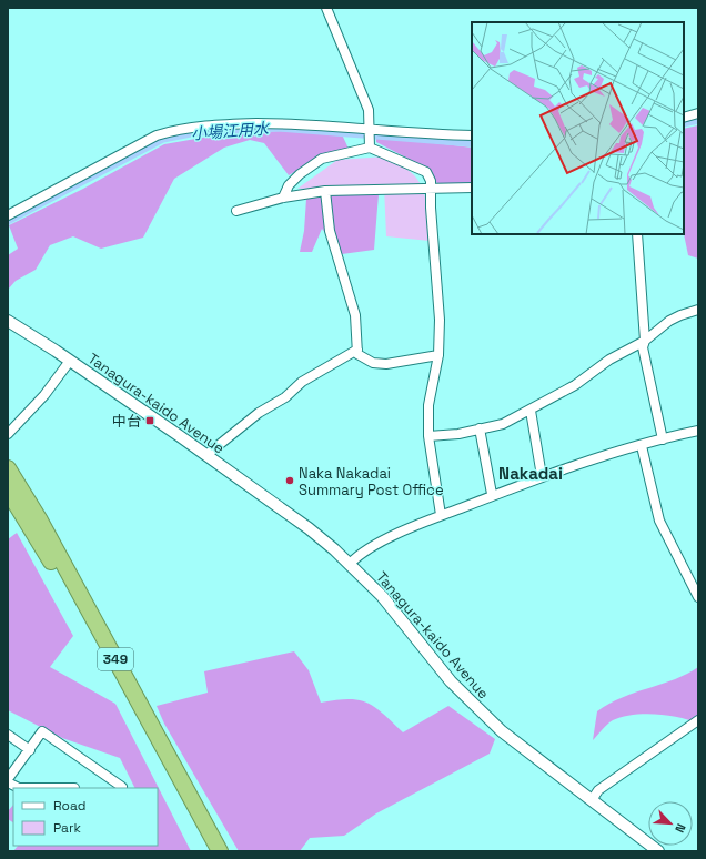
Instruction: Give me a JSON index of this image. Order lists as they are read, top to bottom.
{
  "streets": {
    "highway": ["349"],
    "street": ["Tanagura-kaido Avenue"]
  },
  "districts": ["Nakadai"],
  "water": ["小場江用水"],
  "places": {
    "transit": ["中台"],
    "other": ["Naka Nakadai Summary Post Office"]
  },
  "legend": ["Road", "Park"],
  "north": "bottom right"
}
